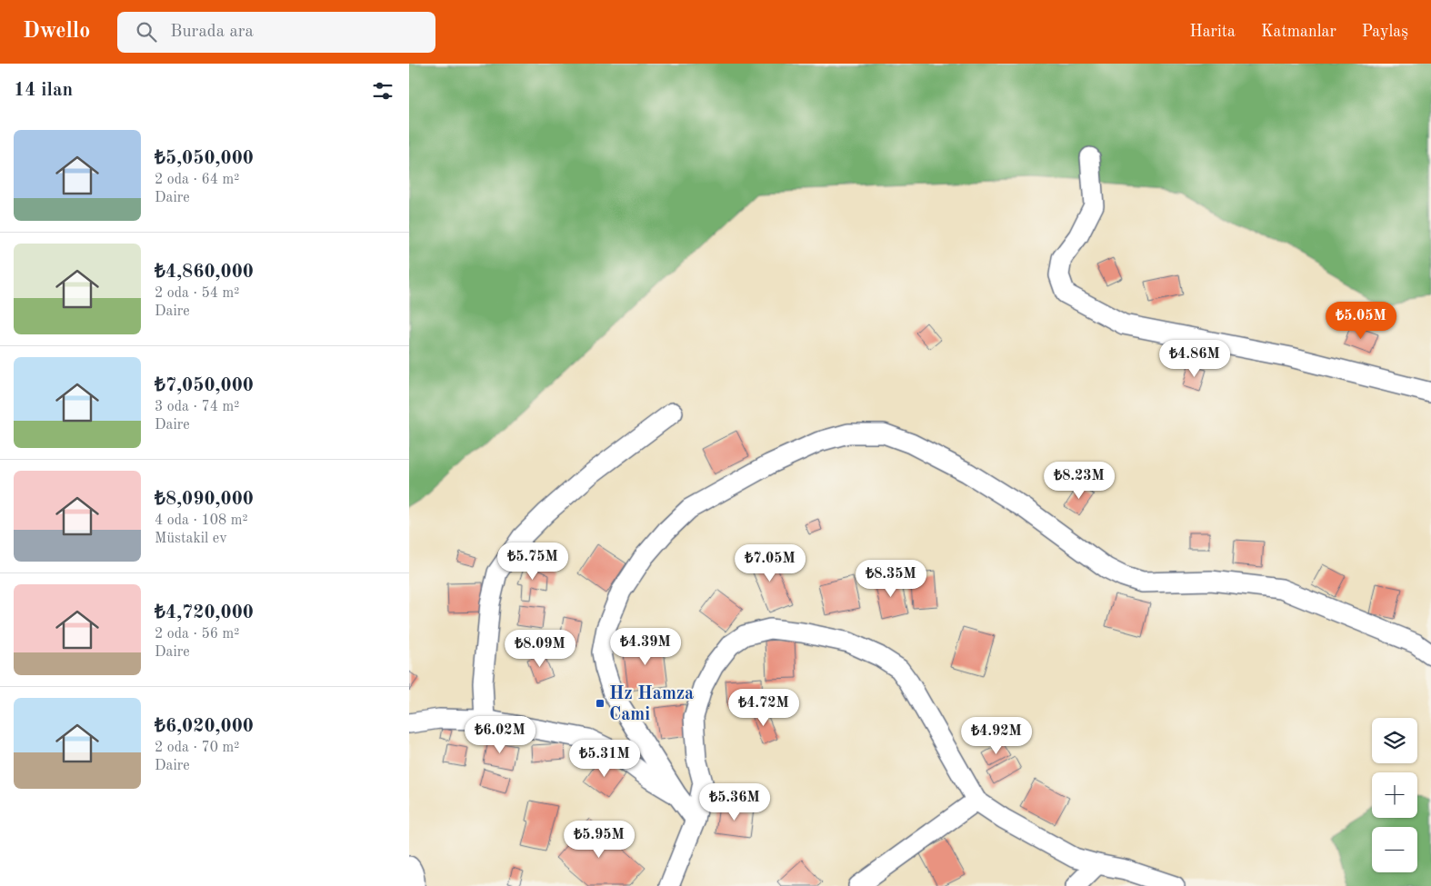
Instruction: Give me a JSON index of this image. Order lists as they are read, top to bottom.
{
  "places": {
    "transit": ["Hz Hamza Cami"]
  },
  "page": {
    "header": "Dwello",
    "search": "Burada ara",
    "nav": ["Harita", "Katmanlar", "Paylaş"],
    "heading": "14 ilan",
    "list": [
      {
        "name": "₺5,050,000",
        "note": "2 oda · 64 m² · Daire"
      },
      {
        "name": "₺4,860,000",
        "note": "2 oda · 54 m² · Daire"
      },
      {
        "name": "₺7,050,000",
        "note": "3 oda · 74 m² · Daire"
      },
      {
        "name": "₺8,090,000",
        "note": "4 oda · 108 m² · Müstakil ev"
      },
      {
        "name": "₺4,720,000",
        "note": "2 oda · 56 m² · Daire"
      },
      {
        "name": "₺6,020,000",
        "note": "2 oda · 70 m² · Daire"
      }
    ],
    "price": [
      "₺5.05M",
      "₺4.86M",
      "₺8.23M",
      "₺5.75M",
      "₺7.05M",
      "₺8.35M",
      "₺4.39M",
      "₺8.09M",
      "₺4.72M",
      "₺6.02M",
      "₺4.92M",
      "₺5.31M",
      "₺5.36M",
      "₺5.95M"
    ],
    "map_buttons": ["+", "−"]
  }
}
